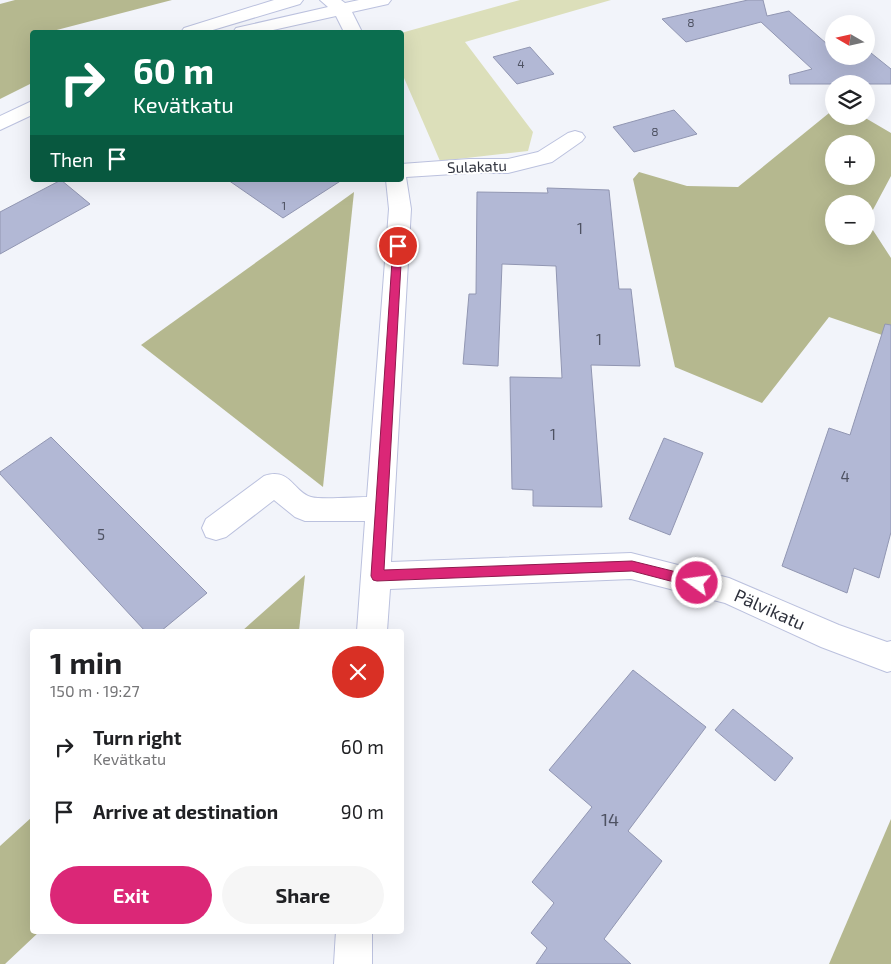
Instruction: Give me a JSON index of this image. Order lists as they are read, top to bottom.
{
  "streets": {
    "street": ["Sulakatu", "Pälvikatu"]
  },
  "house_numbers": [
    "8",
    "4",
    "8",
    "1",
    "1",
    "1",
    "1",
    "4",
    "5",
    "14"
  ],
  "north": "left",
  "page": {
    "map_buttons": ["+", "−"],
    "turn": ["60 m", "Kevätkatu"],
    "then": "Then",
    "heading": ["1 min", "150 m · 19:27"],
    "list": [
      {
        "name": "Turn right",
        "note": "Kevätkatu",
        "value": "60 m"
      },
      {
        "name": "Arrive at destination",
        "value": "90 m"
      }
    ],
    "buttons": ["Exit", "Share"]
  }
}
